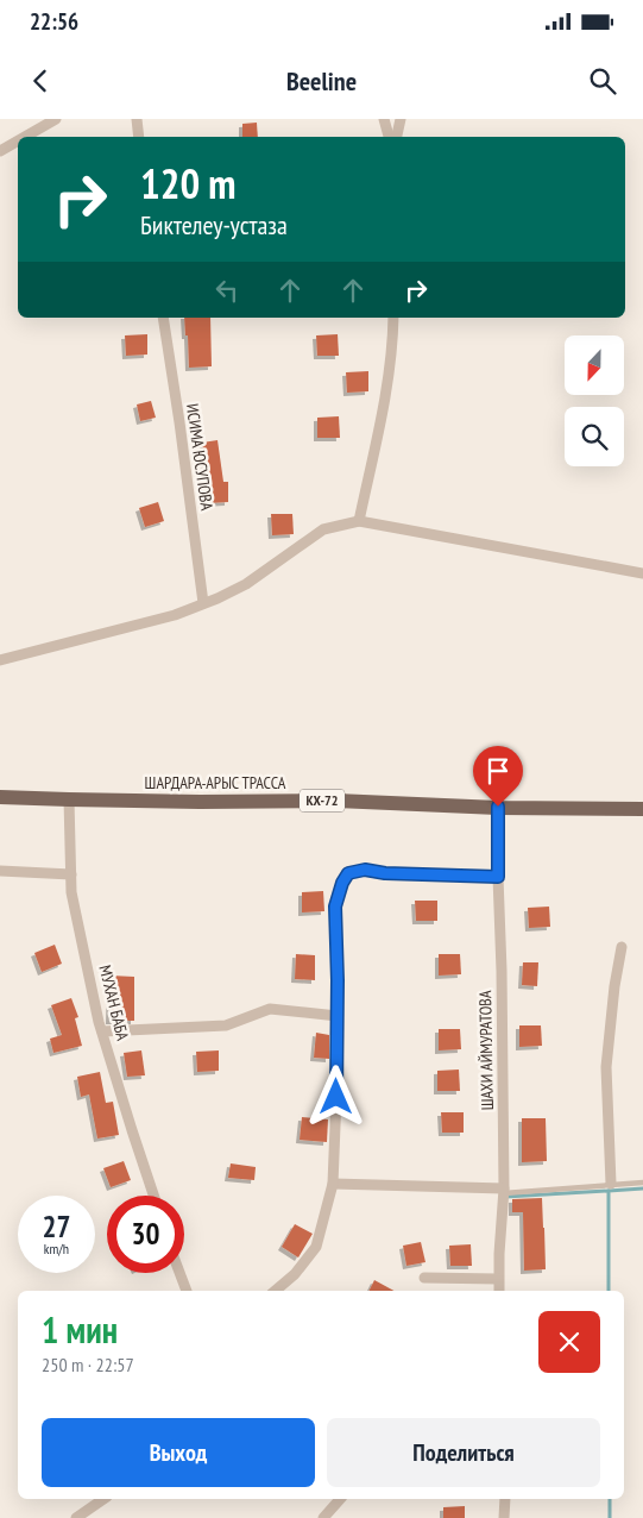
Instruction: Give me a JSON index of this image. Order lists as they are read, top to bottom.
{
  "streets": {
    "main road": ["ШАРДАРА-АРЫС ТРАССА", "КХ-72"],
    "street": ["ИСИМА ЮСУПОВА", "МУХАН БАБА", "ШАХИ АЙМУРАТОВА"]
  },
  "crossings": [
    ["ШАРДАРА-АРЫС ТРАССА", "МУХАН БАБА"],
    ["ШАРДАРА-АРЫС ТРАССА", "ШАХИ АЙМУРАТОВА"]
  ],
  "north": "bottom",
  "page": {
    "status": "22:56",
    "header": "Beeline",
    "turn": ["120 m", "Биктелеу-устаза"],
    "speed": "27 km/h",
    "limit": "30",
    "heading": ["1 мин", "250 m · 22:57"],
    "buttons": ["Выход", "Поделиться"]
  }
}
